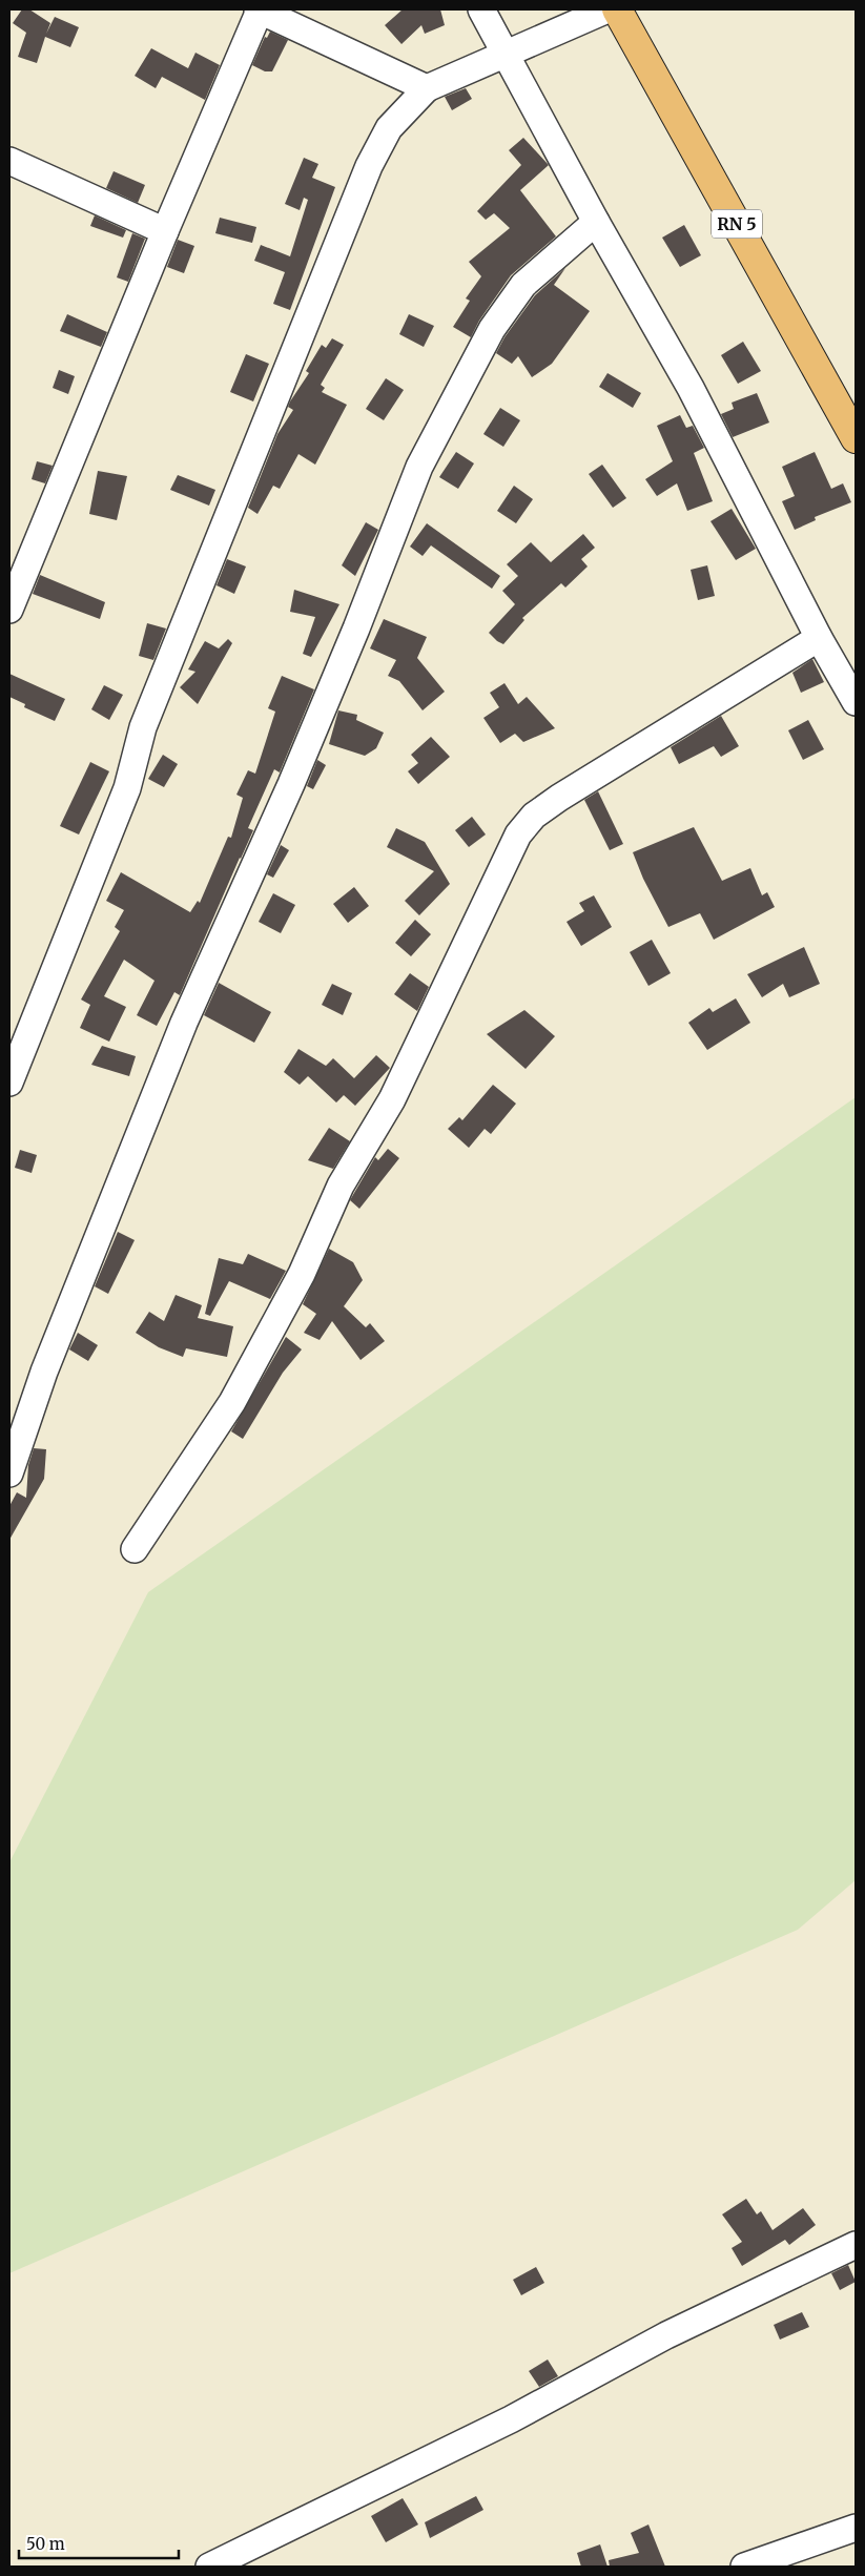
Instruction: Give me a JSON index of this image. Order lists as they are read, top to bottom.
{
  "streets": {
    "main road": ["RN 5"]
  },
  "scale_bar": "50 m"
}
